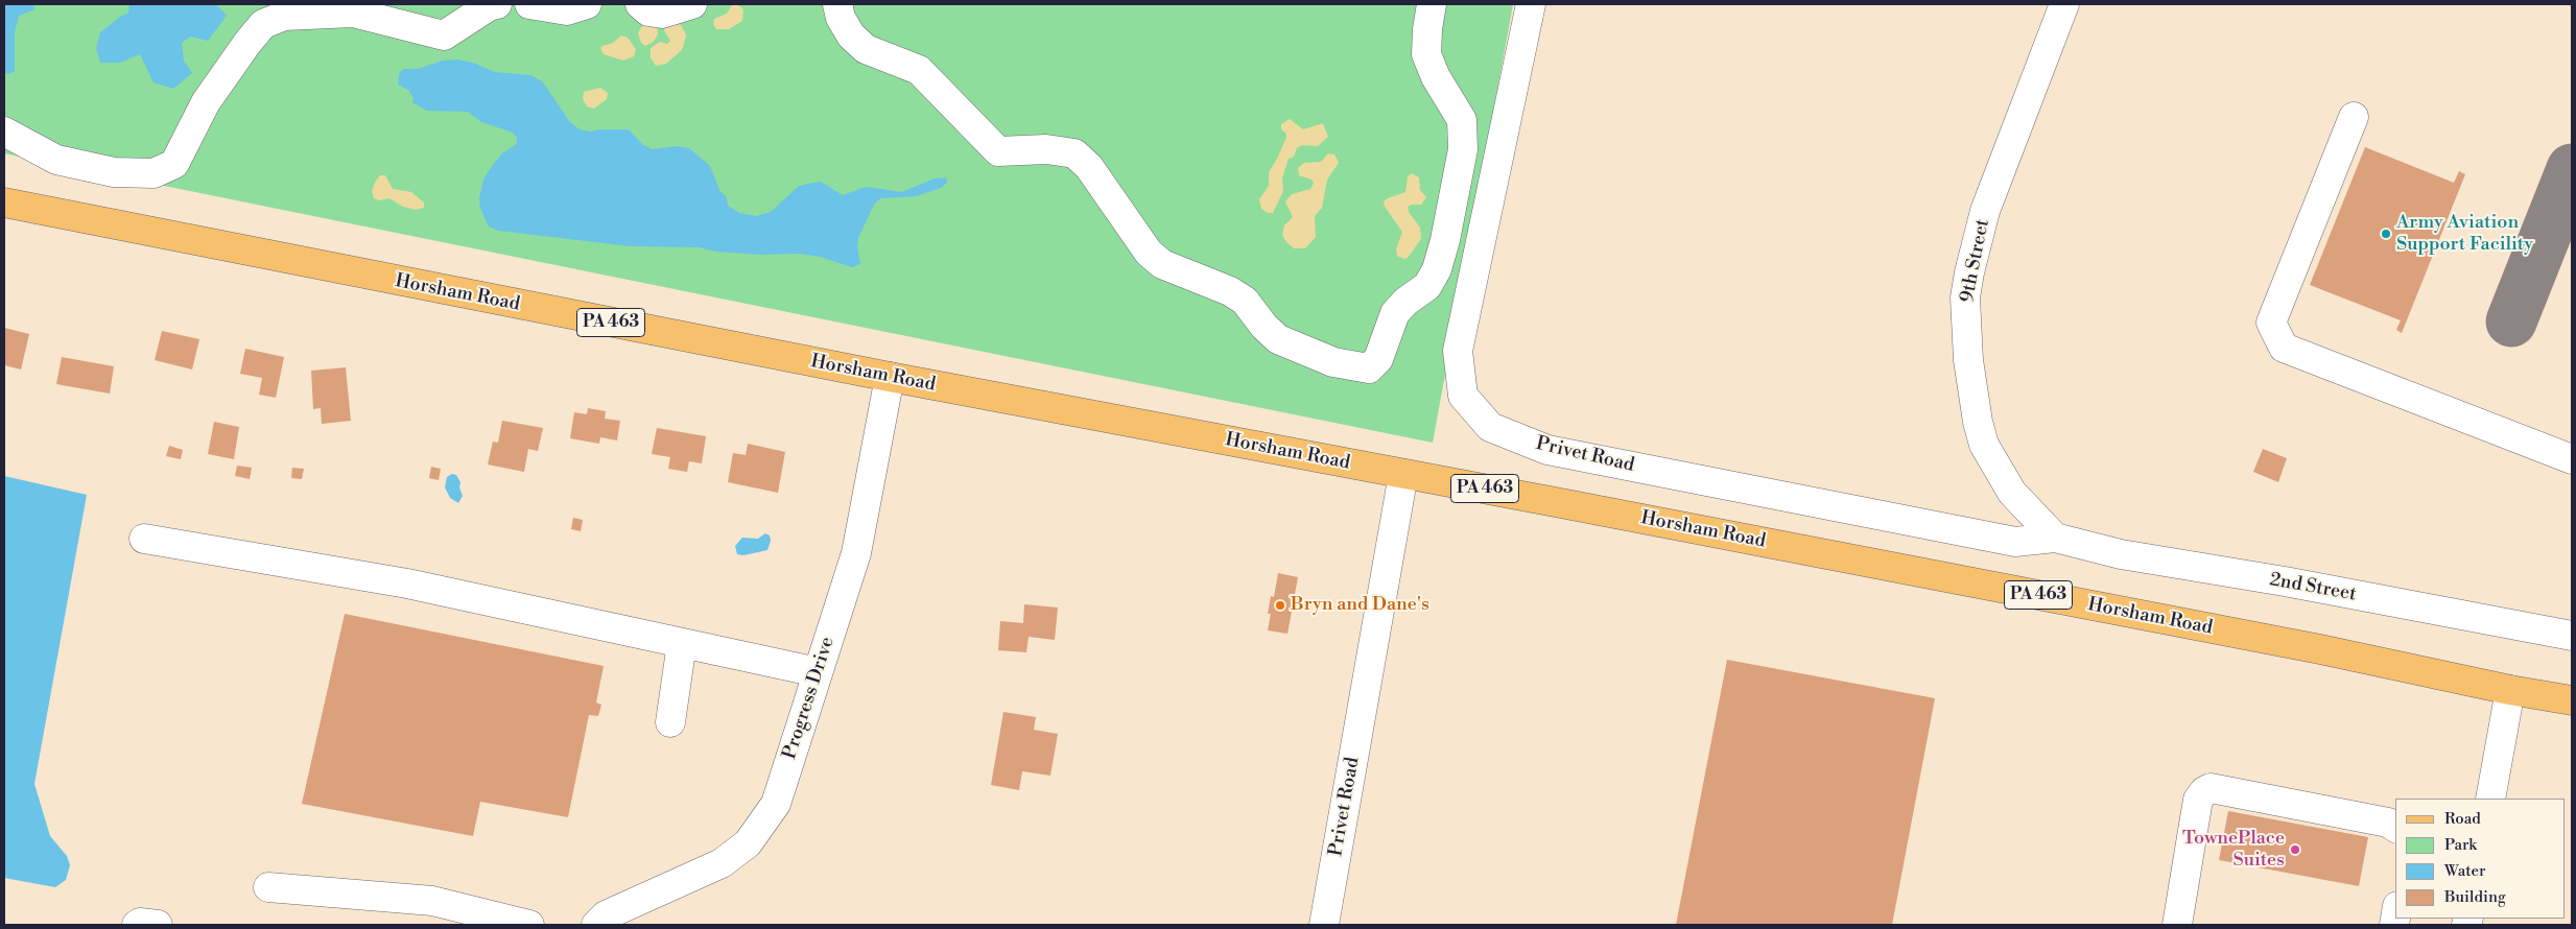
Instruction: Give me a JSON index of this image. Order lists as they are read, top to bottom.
{
  "streets": {
    "main road": ["Horsham Road", "PA 463"],
    "street": [
      "9th Street",
      "Privet Road",
      "2nd Street",
      "Progress Drive"
    ]
  },
  "crossings": [
    ["9th Street", "Privet Road"],
    ["9th Street", "2nd Street"],
    ["Horsham Road", "Privet Road"],
    ["Horsham Road", "Progress Drive"],
    ["Privet Road", "2nd Street"]
  ],
  "places": ["Army Aviation Support Facility", "Bryn and Dane's", "TownePlace Suites"],
  "legend": [
    "Road",
    "Park",
    "Water",
    "Building"
  ]
}
